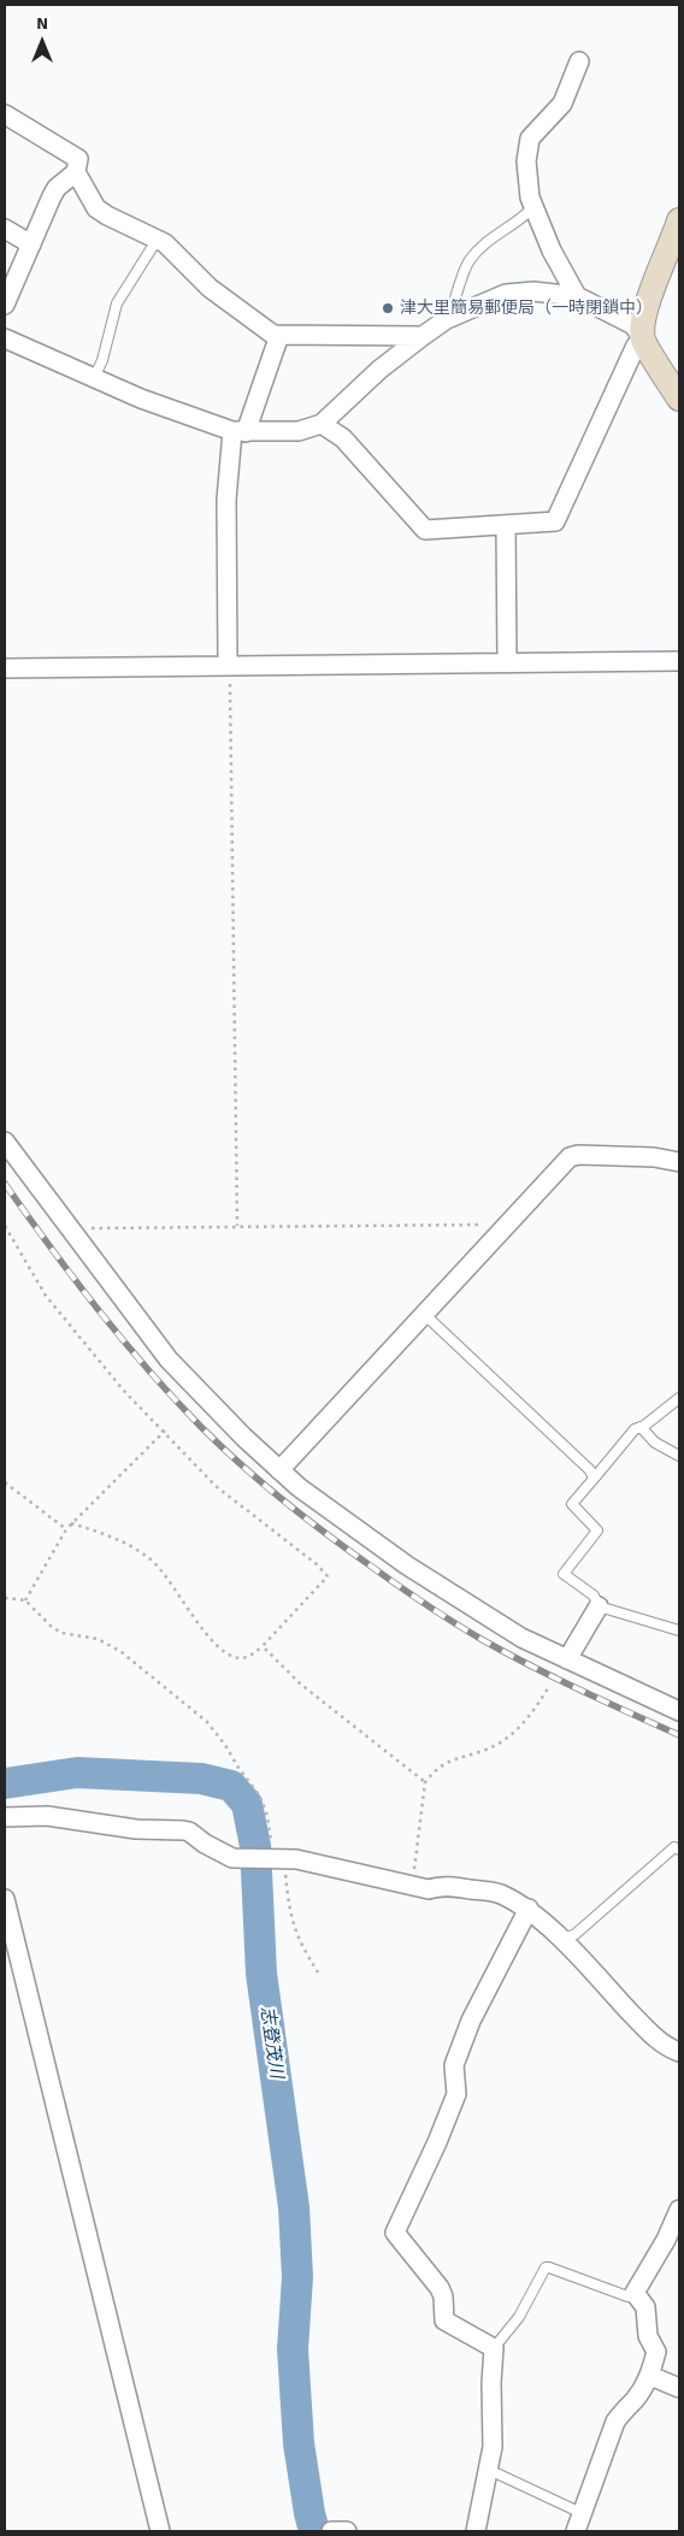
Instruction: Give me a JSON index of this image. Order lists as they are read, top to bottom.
{
  "water": ["志登茂川"],
  "places": ["津大里簡易郵便局（一時閉鎖中）"],
  "north": "top"
}
